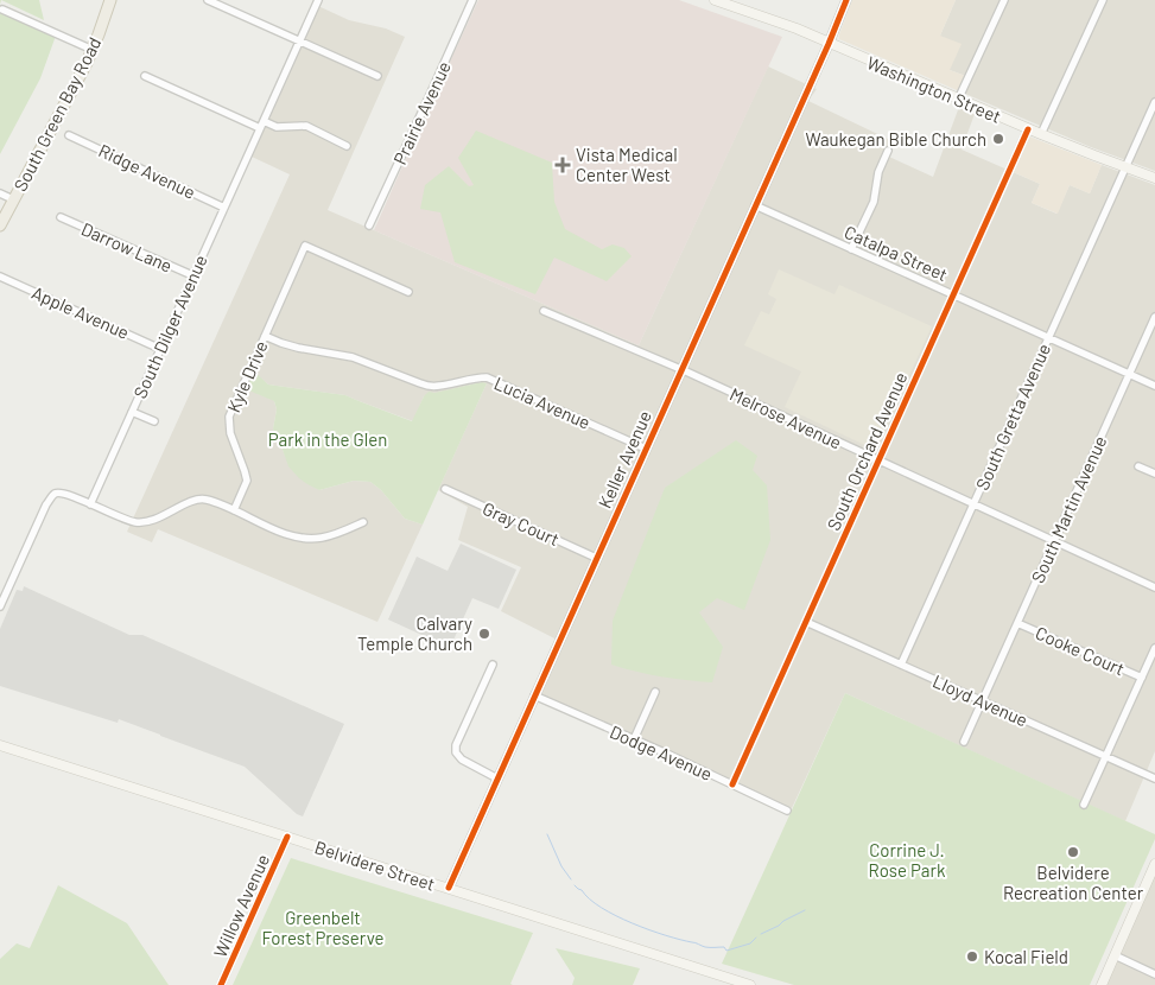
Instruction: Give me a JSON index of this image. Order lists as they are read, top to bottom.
{
  "streets": {
    "main road": ["Washington Street", "South Green Bay Road", "Belvidere Street"],
    "street": [
      "Prairie Avenue",
      "Ridge Avenue",
      "Darrow Lane",
      "Catalpa Street",
      "Apple Avenue",
      "South Dilger Avenue",
      "Kyle Drive",
      "Lucia Avenue",
      "South Gretta Avenue",
      "Melrose Avenue",
      "South Orchard Avenue",
      "Keller Avenue",
      "South Martin Avenue",
      "Gray Court",
      "Cooke Court",
      "Lloyd Avenue",
      "Dodge Avenue",
      "Willow Avenue"
    ]
  },
  "crossings": [
    ["Washington Street", "South Gretta Avenue"],
    ["Washington Street", "South Orchard Avenue"],
    ["Washington Street", "Keller Avenue"],
    ["Ridge Avenue", "South Dilger Avenue"],
    ["Darrow Lane", "South Dilger Avenue"],
    ["Catalpa Street", "South Gretta Avenue"],
    ["Catalpa Street", "South Orchard Avenue"],
    ["Catalpa Street", "Keller Avenue"],
    ["Catalpa Street", "South Martin Avenue"],
    ["Apple Avenue", "South Dilger Avenue"],
    ["Kyle Drive", "Lucia Avenue"],
    ["Lucia Avenue", "Keller Avenue"],
    ["South Gretta Avenue", "Melrose Avenue"],
    ["South Gretta Avenue", "Lloyd Avenue"],
    ["Melrose Avenue", "South Orchard Avenue"],
    ["Melrose Avenue", "Keller Avenue"],
    ["Melrose Avenue", "South Martin Avenue"],
    ["South Orchard Avenue", "Lloyd Avenue"],
    ["South Orchard Avenue", "Dodge Avenue"],
    ["Keller Avenue", "Gray Court"],
    ["Keller Avenue", "Dodge Avenue"],
    ["Keller Avenue", "Belvidere Street"],
    ["South Martin Avenue", "Cooke Court"],
    ["South Martin Avenue", "Lloyd Avenue"],
    ["Belvidere Street", "Willow Avenue"]
  ],
  "parks": ["Park in the Glen", "Corrine J. Rose Park", "Greenbelt Forest Preserve"],
  "places": {
    "other": [
      "Waukegan Bible Church",
      "Calvary Temple Church",
      "Belvidere Recreation Center",
      "Kocal Field"
    ],
    "health": ["Vista Medical Center West"]
  }
}
